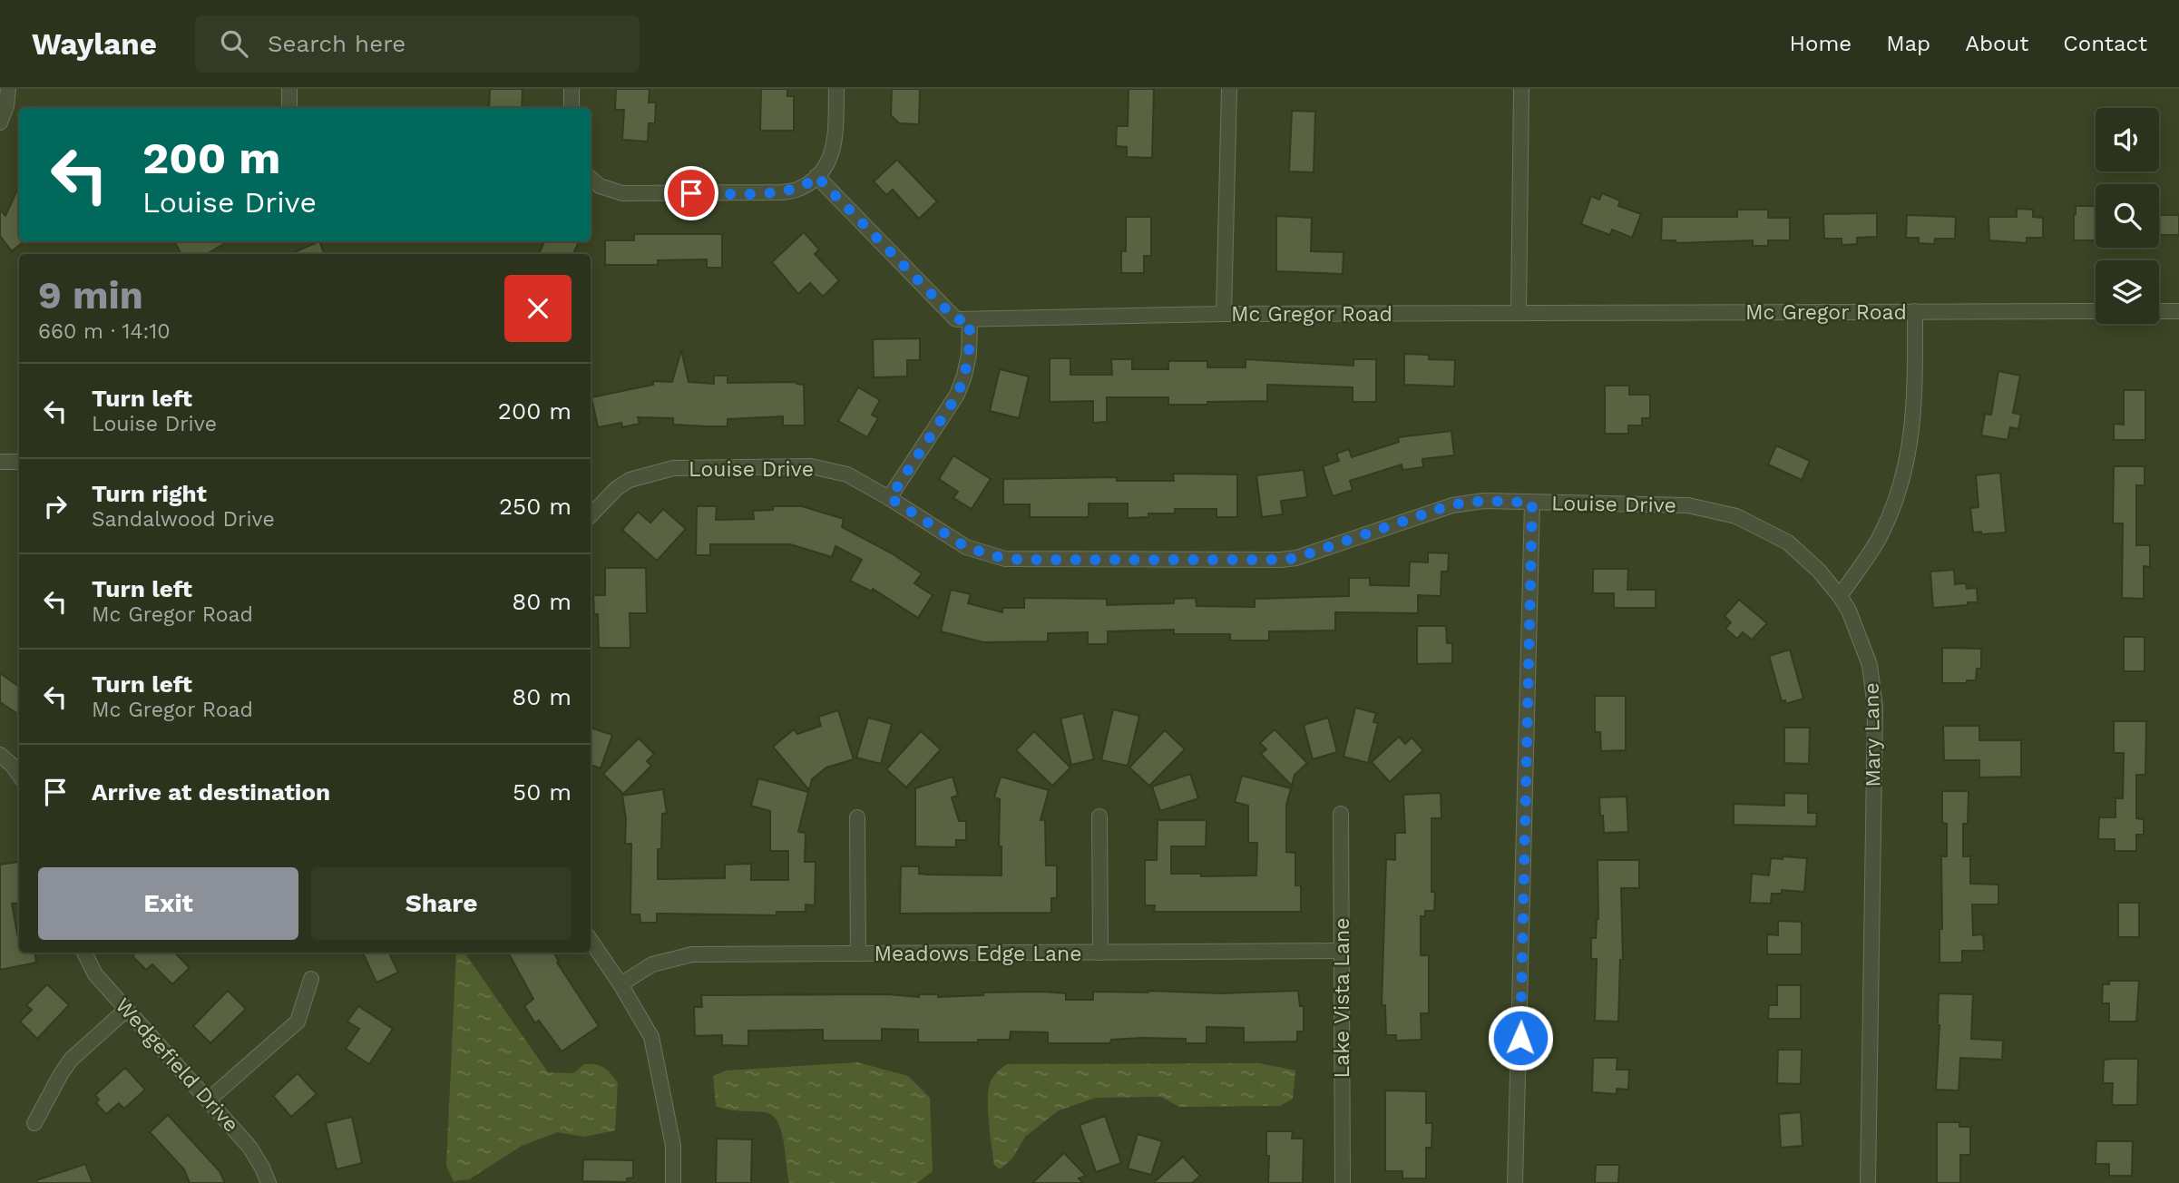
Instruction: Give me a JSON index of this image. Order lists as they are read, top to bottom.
{
  "streets": {
    "street": [
      "Mc Gregor Road",
      "Louise Drive",
      "Mary Lane",
      "Meadows Edge Lane",
      "Lake Vista Lane",
      "Wedgefield Drive"
    ]
  },
  "crossings": [
    ["Louise Drive", "Mary Lane"],
    ["Meadows Edge Lane", "Lake Vista Lane"]
  ],
  "page": {
    "header": "Waylane",
    "search": "Search here",
    "nav": [
      "Home",
      "Map",
      "About",
      "Contact"
    ],
    "turn": ["200 m", "Louise Drive"],
    "heading": ["9 min", "660 m · 14:10"],
    "list": [
      {
        "name": "Turn left",
        "note": "Louise Drive",
        "value": "200 m"
      },
      {
        "name": "Turn right",
        "note": "Sandalwood Drive",
        "value": "250 m"
      },
      {
        "name": "Turn left",
        "note": "Mc Gregor Road",
        "value": "80 m"
      },
      {
        "name": "Turn left",
        "note": "Mc Gregor Road",
        "value": "80 m"
      },
      {
        "name": "Arrive at destination",
        "value": "50 m"
      }
    ],
    "buttons": ["Exit", "Share"]
  }
}
